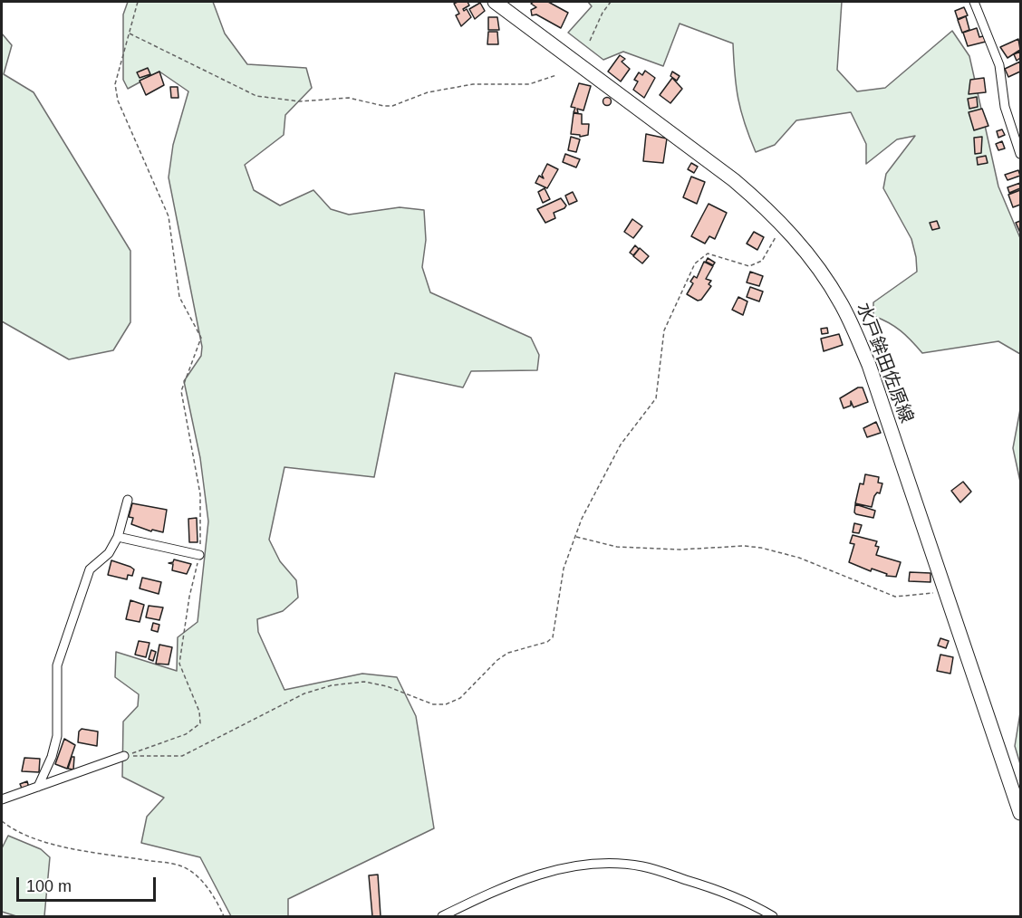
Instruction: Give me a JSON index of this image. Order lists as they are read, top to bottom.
{
  "streets": {
    "main road": ["水戸鉾田佐原線"]
  },
  "scale_bar": "100 m"
}
